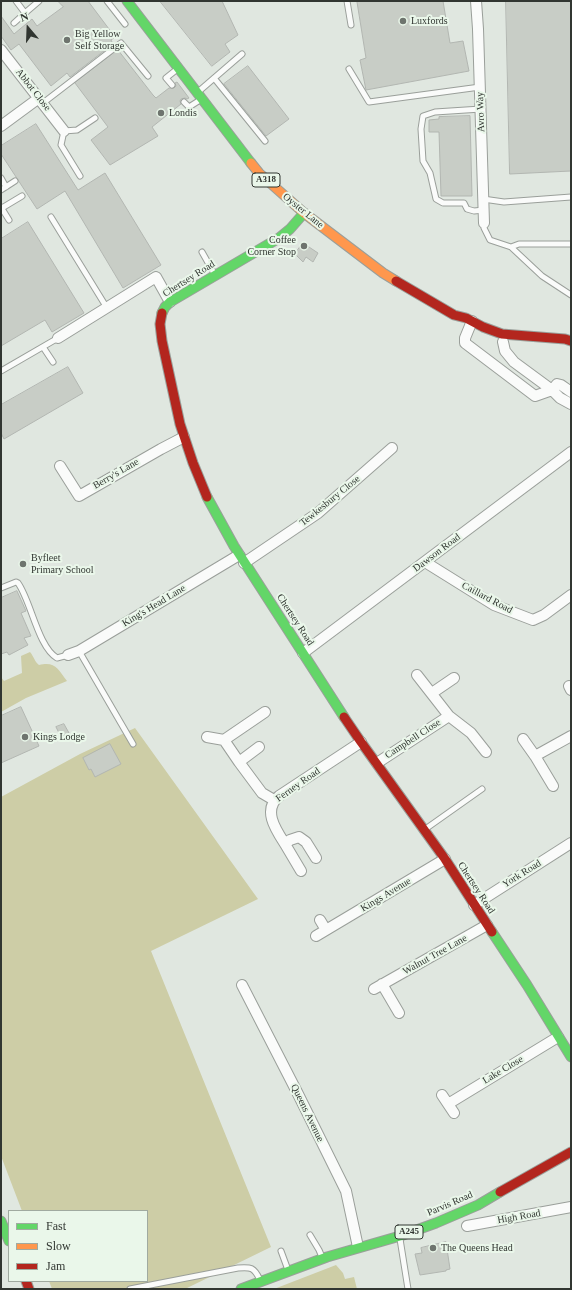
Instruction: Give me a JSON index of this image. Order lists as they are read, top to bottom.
{
  "streets": {
    "main road": [
      "A318",
      "Oyster Lane",
      "Chertsey Road",
      "Parvis Road",
      "A245"
    ],
    "street": [
      "Abbot Close",
      "Avro Way",
      "Berry's Lane",
      "Tewkesbury Close",
      "Dawson Road",
      "Caillard Road",
      "King's Head Lane",
      "Campbell Close",
      "Ferney Road",
      "York Road",
      "Kings Avenue",
      "Walnut Tree Lane",
      "Lake Close",
      "Queens Avenue",
      "High Road"
    ]
  },
  "crossings": [
    ["A318", "Oyster Lane"],
    ["Oyster Lane", "Chertsey Road"],
    ["Chertsey Road", "Berry's Lane"],
    ["Chertsey Road", "Tewkesbury Close"],
    ["Chertsey Road", "Dawson Road"],
    ["Chertsey Road", "King's Head Lane"],
    ["Chertsey Road", "Campbell Close"],
    ["Chertsey Road", "Ferney Road"],
    ["Chertsey Road", "York Road"],
    ["Chertsey Road", "Kings Avenue"],
    ["Chertsey Road", "Walnut Tree Lane"],
    ["Chertsey Road", "Lake Close"],
    ["Tewkesbury Close", "King's Head Lane"],
    ["Dawson Road", "Caillard Road"],
    ["Queens Avenue", "Parvis Road"]
  ],
  "places": [
    "Luxfords",
    "Big Yellow Self Storage",
    "Londis",
    "Coffee Corner Stop",
    "Byfleet Primary School",
    "Kings Lodge",
    "The Queens Head"
  ],
  "legend": ["Fast", "Slow", "Jam"],
  "north": "top"
}
